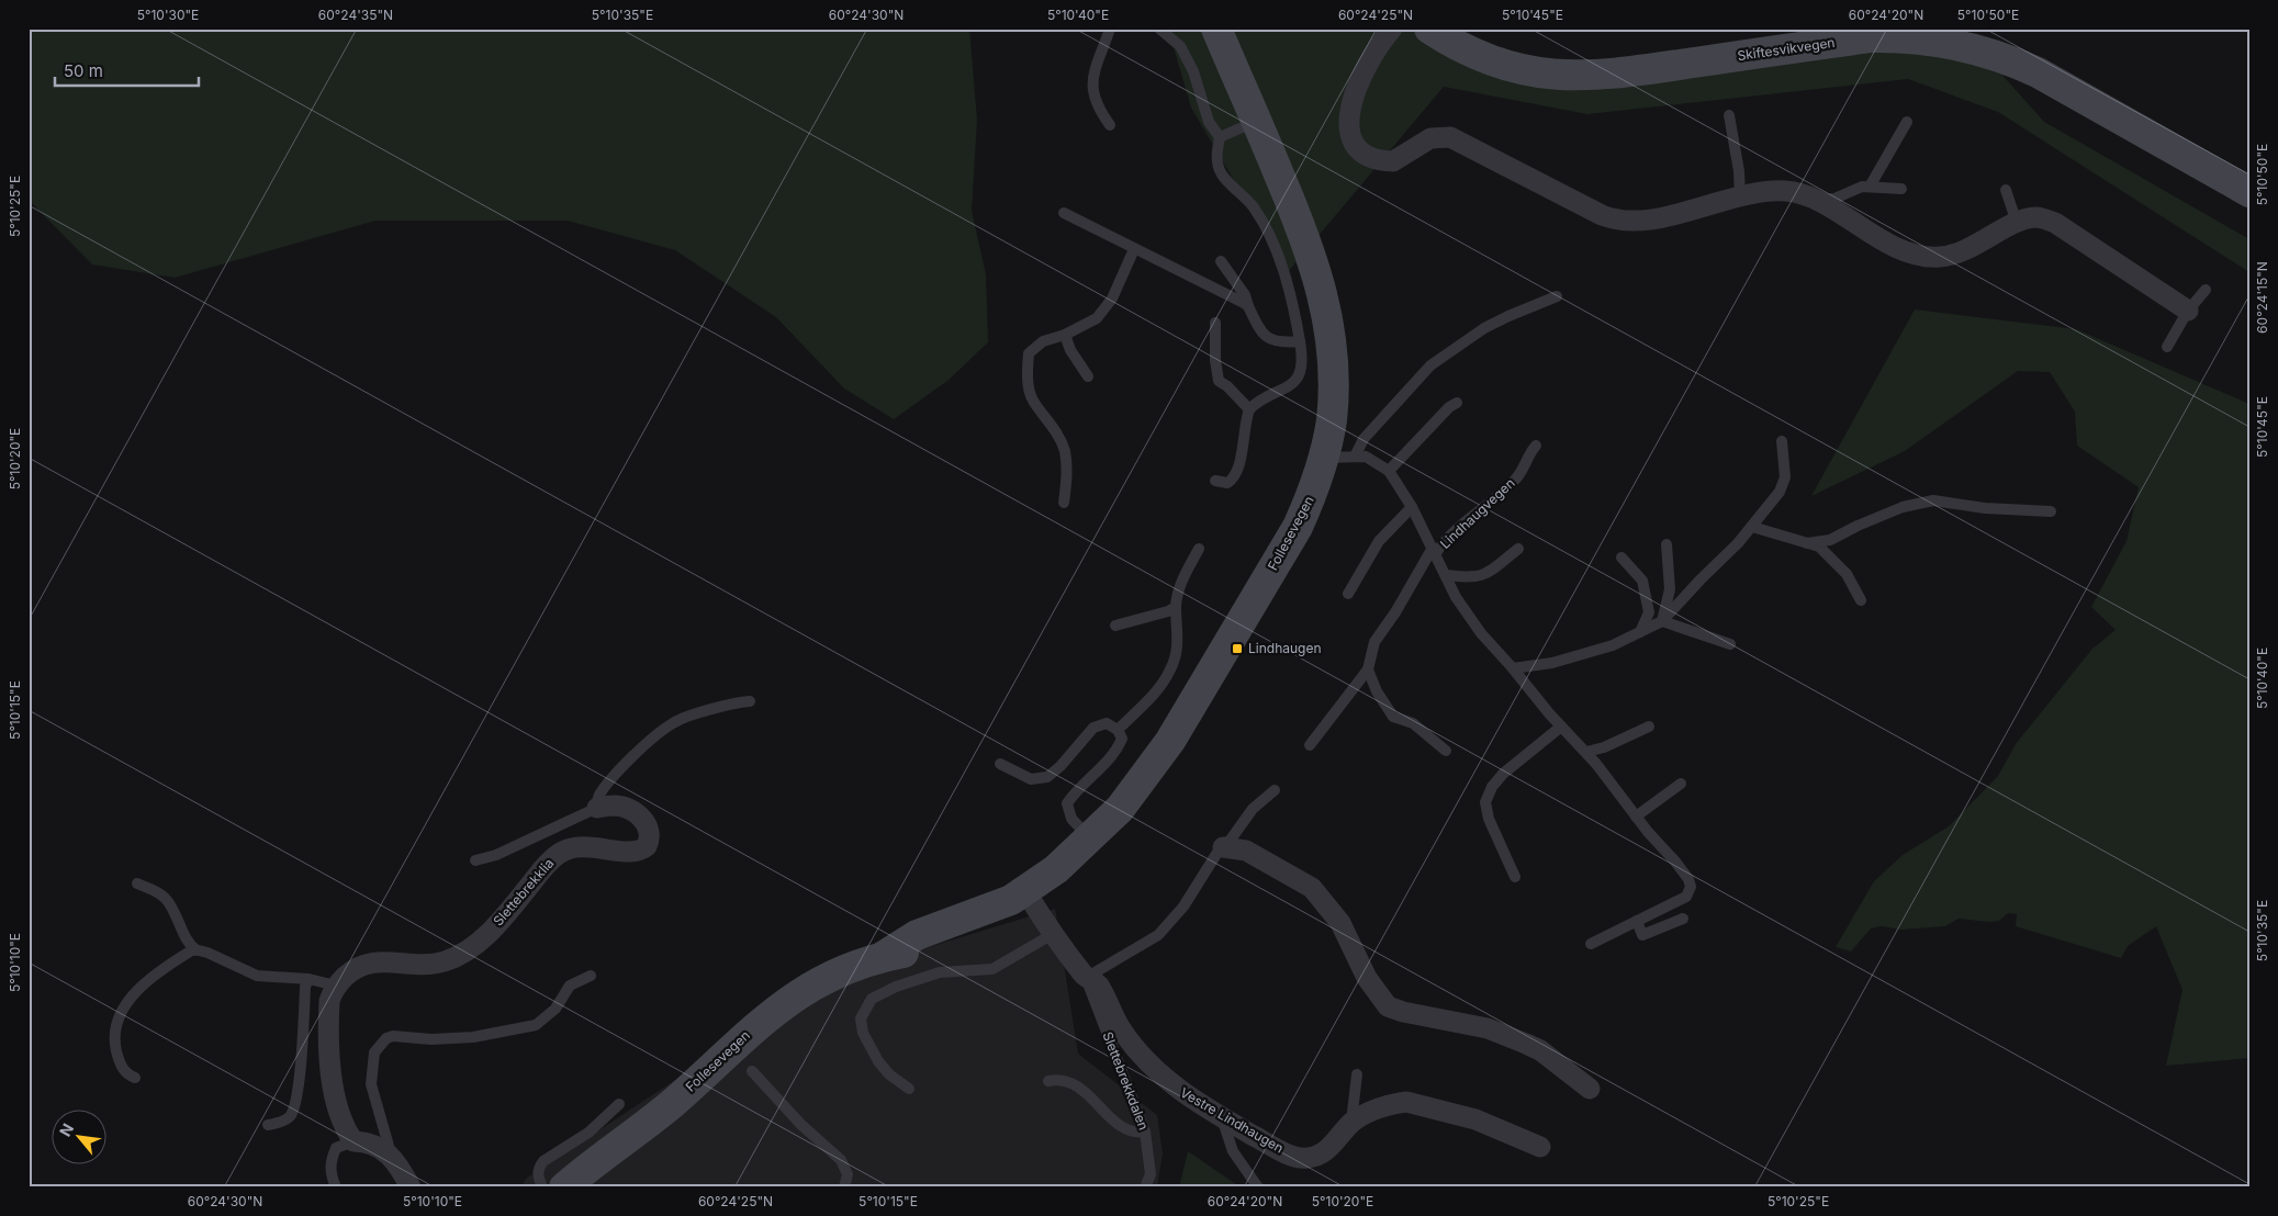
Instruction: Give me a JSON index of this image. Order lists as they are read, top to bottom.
{
  "streets": {
    "main road": ["Skiftesvikvegen", "Follesevegen"],
    "street": ["Slettebrekklia", "Vestre Lindhaugen"],
    "lane": ["Lindhaugvegen", "Slettebrekkdalen"]
  },
  "crossings": [
    ["Lindhaugvegen", "Follesevegen"],
    ["Follesevegen", "Vestre Lindhaugen"],
    ["Slettebrekkdalen", "Vestre Lindhaugen"]
  ],
  "places": {
    "transit": ["Lindhaugen"]
  },
  "scale_bar": "50 m",
  "north": "top left",
  "coordinates": [
    "5°10'30\"E",
    "60°24'35\"N",
    "5°10'35\"E",
    "60°24'30\"N",
    "5°10'40\"E",
    "60°24'25\"N",
    "5°10'45\"E",
    "60°24'20\"N",
    "5°10'50\"E",
    "5°10'25\"E",
    "60°24'15\"N",
    "5°10'20\"E",
    "5°10'15\"E",
    "5°10'10\"E"
  ]
}
